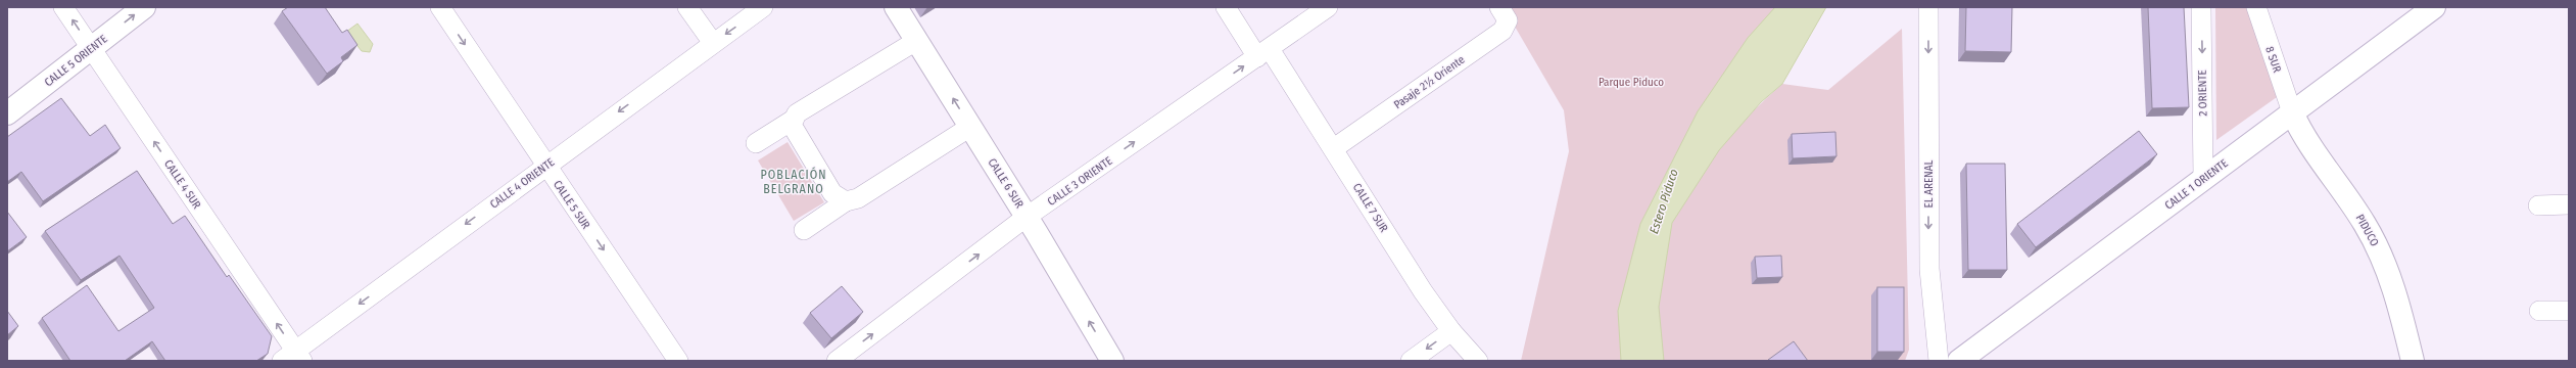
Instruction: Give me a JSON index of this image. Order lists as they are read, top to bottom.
{
  "streets": {
    "street": [
      "8 SUR",
      "CALLE 5 ORIENTE",
      "Pasaje 2½ Oriente",
      "2 ORIENTE",
      "CALLE 3 ORIENTE",
      "CALLE 4 ORIENTE",
      "CALLE 6 SUR",
      "CALLE 4 SUR",
      "EL ARENAL",
      "CALLE 1 ORIENTE",
      "CALLE 5 SUR",
      "CALLE 7 SUR",
      "PIDUCO"
    ]
  },
  "crossings": [
    ["8 SUR", "CALLE 1 ORIENTE"],
    ["8 SUR", "PIDUCO"],
    ["CALLE 5 ORIENTE", "CALLE 4 SUR"],
    ["Pasaje 2½ Oriente", "CALLE 7 SUR"],
    ["2 ORIENTE", "CALLE 1 ORIENTE"],
    ["CALLE 3 ORIENTE", "CALLE 6 SUR"],
    ["CALLE 3 ORIENTE", "CALLE 7 SUR"],
    ["CALLE 4 ORIENTE", "CALLE 4 SUR"],
    ["CALLE 4 ORIENTE", "CALLE 5 SUR"],
    ["CALLE 1 ORIENTE", "PIDUCO"]
  ],
  "one_way": [
    "CALLE 5 ORIENTE",
    "2 ORIENTE",
    "CALLE 4 ORIENTE",
    "CALLE 4 SUR",
    "EL ARENAL",
    "CALLE 5 SUR"
  ],
  "districts": ["POBLACIÓN BELGRANO"],
  "water": ["Estero Piduco"],
  "parks": ["Parque Piduco"]
}
